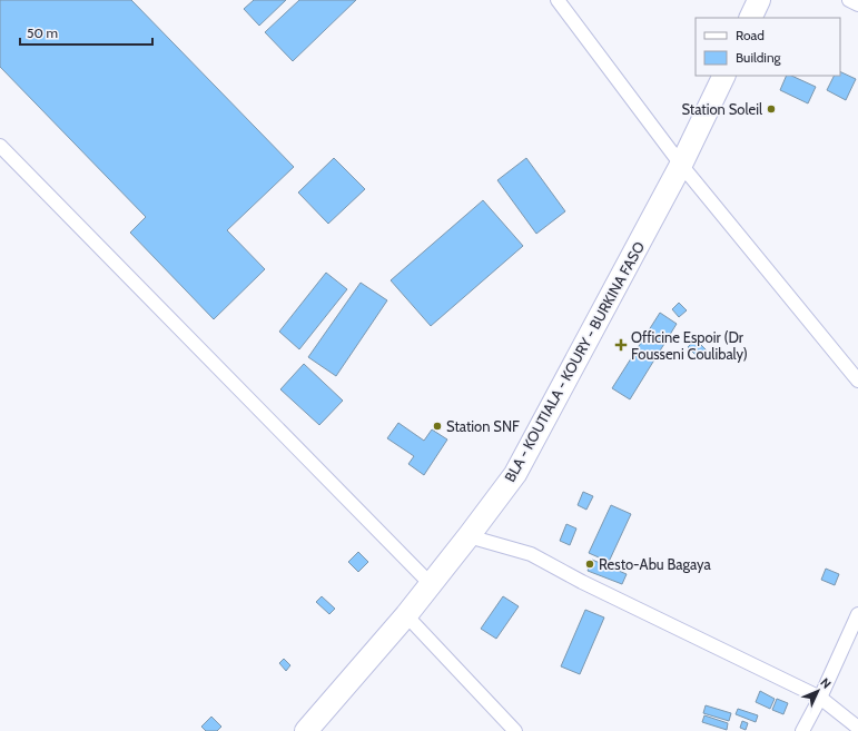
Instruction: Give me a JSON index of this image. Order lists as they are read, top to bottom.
{
  "streets": {
    "main road": ["BLA - KOUTIALA - KOURY - BURKINA FASO"]
  },
  "places": {
    "other": ["Station Soleil", "Station SNF", "Resto-Abu Bagaya"],
    "health": ["Officine Espoir (Dr Fousseni Coulibaly)"]
  },
  "legend": ["Road", "Building"],
  "scale_bar": "50 m",
  "north": "top right"
}
